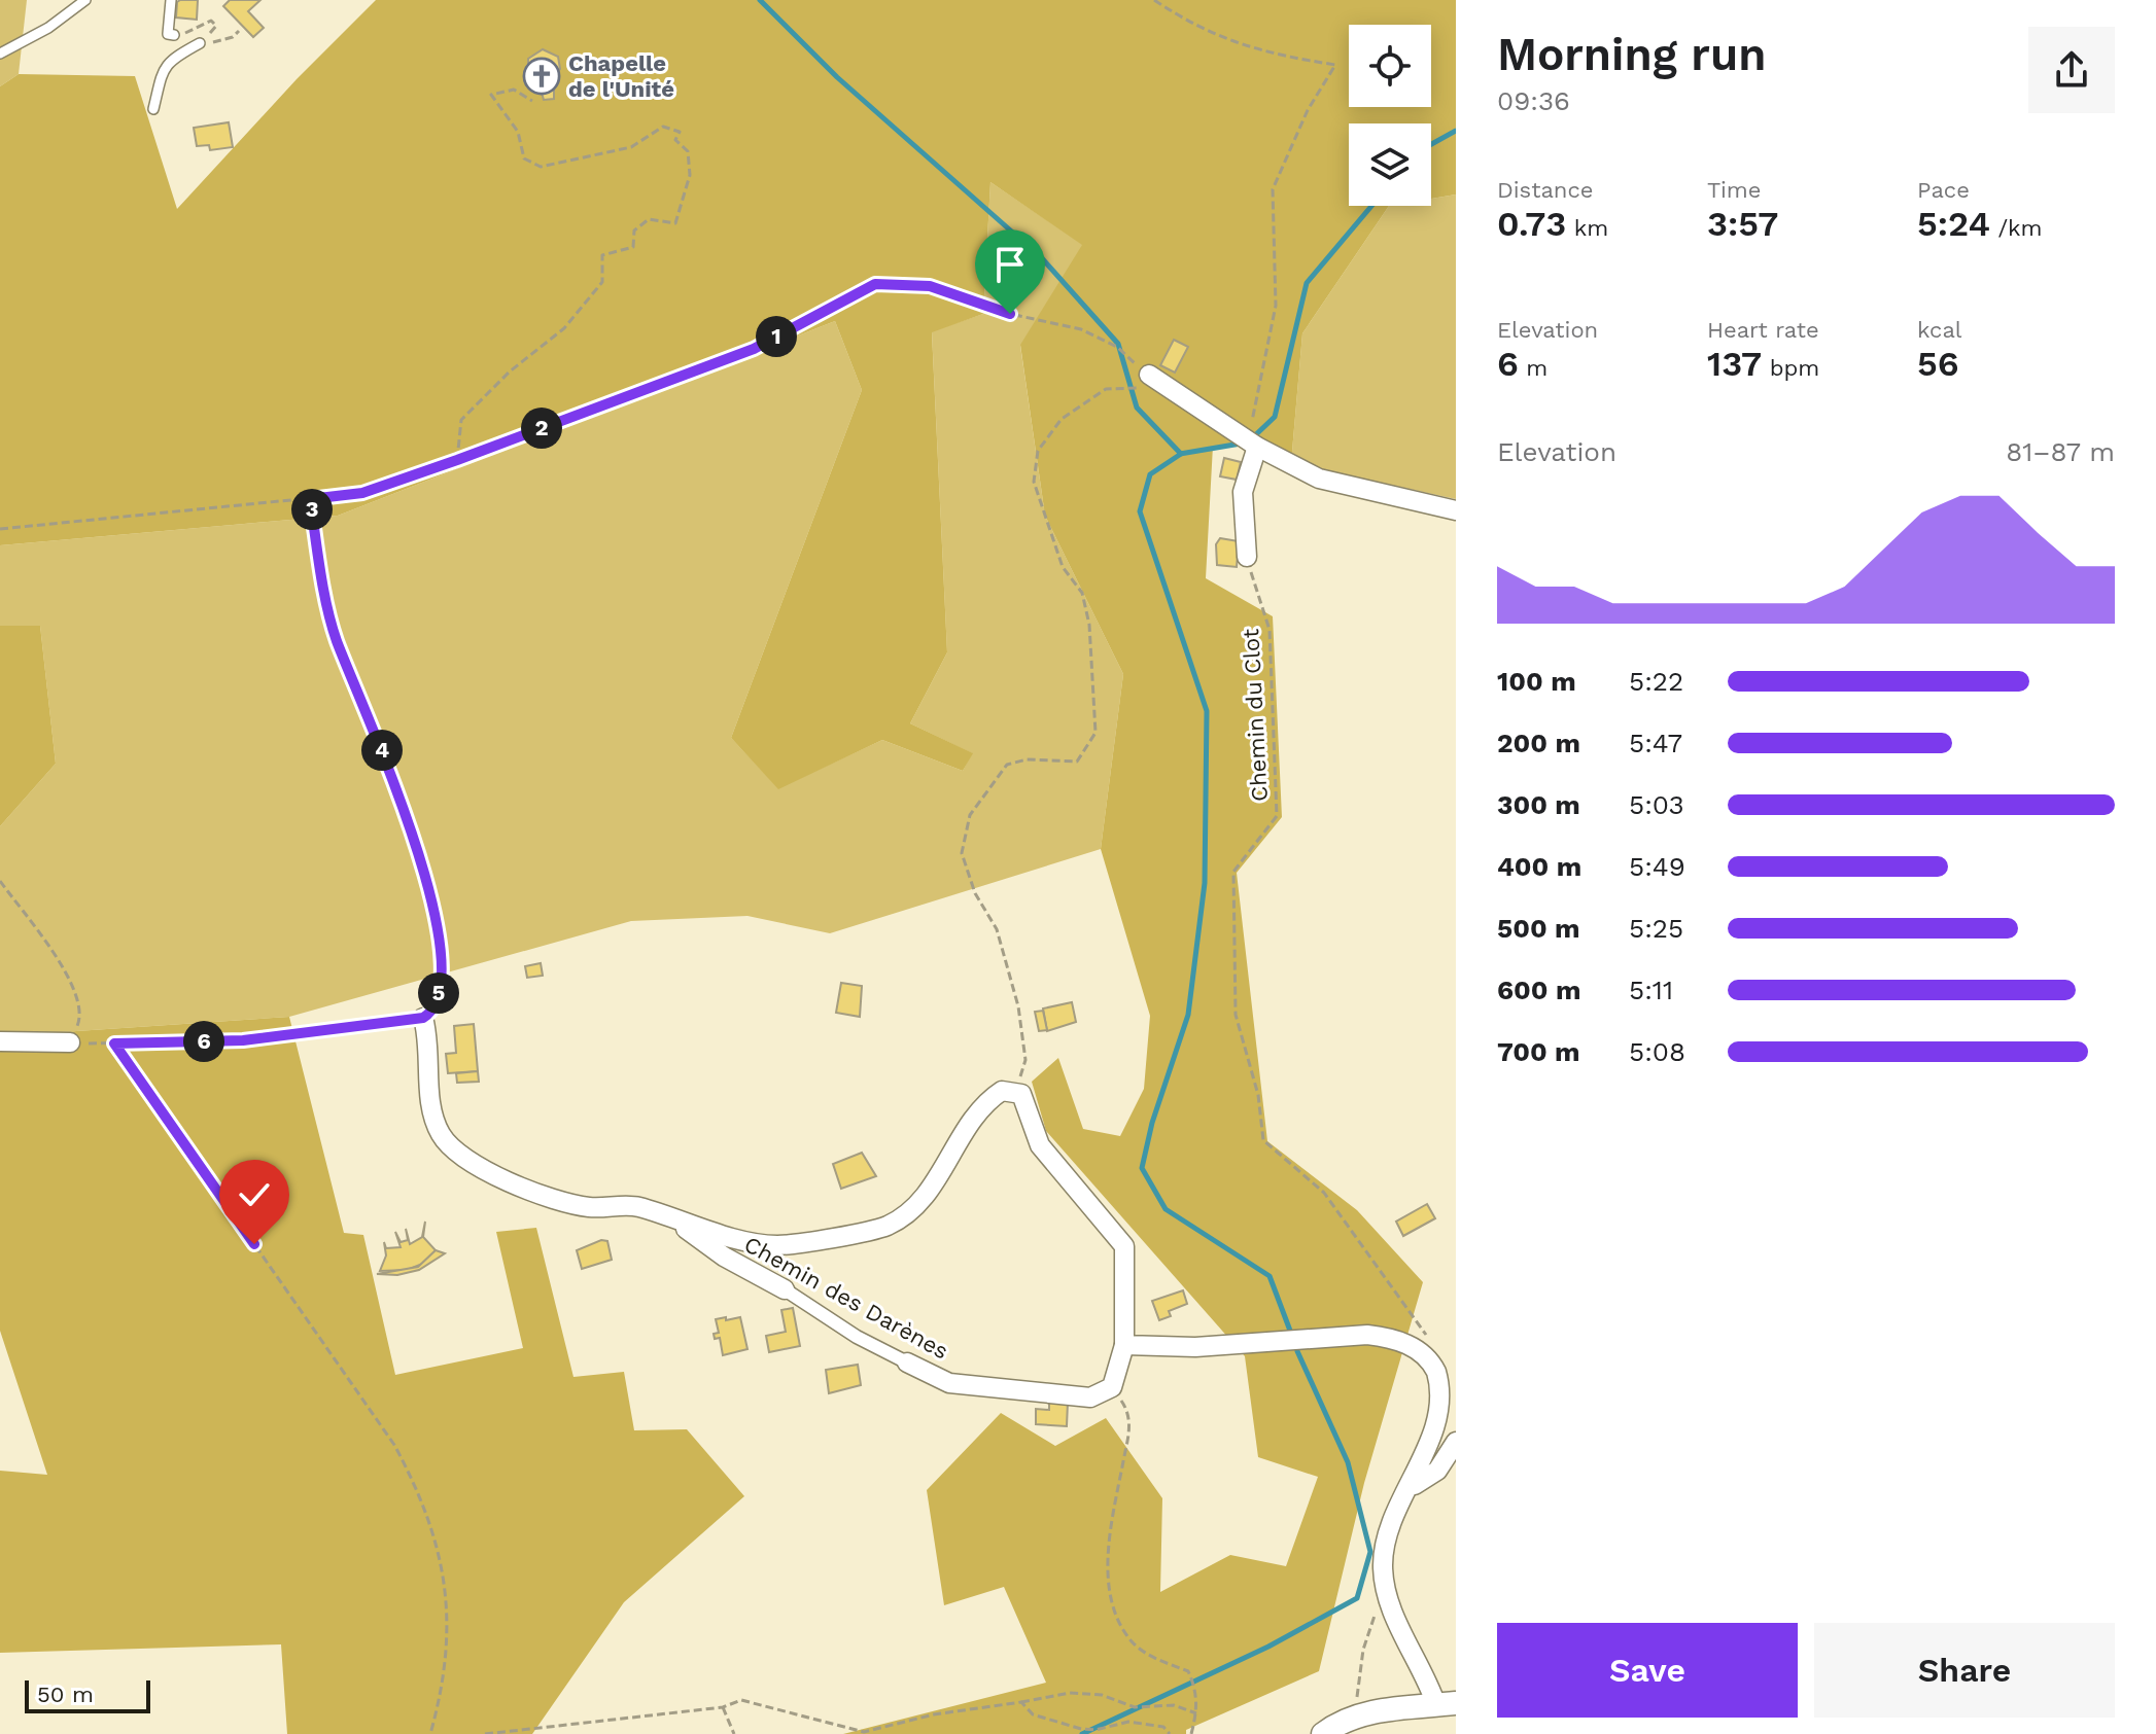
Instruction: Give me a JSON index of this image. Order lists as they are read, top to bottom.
{
  "streets": {
    "street": ["Chemin des Darènes"],
    "path": ["Chemin du Clot"]
  },
  "places": {
    "church": ["Chapelle de l'Unité"]
  },
  "scale_bar": "50 m",
  "page": {
    "heading": ["Morning run", "09:36"],
    "stats": [
      ["Distance", "0.73 km"],
      ["Time", "3:57"],
      ["Pace", "5:24 /km"],
      ["Elevation", "6 m"],
      ["Heart rate", "137 bpm"],
      ["kcal", "56"]
    ],
    "pins": [
      "1",
      "2",
      "3",
      "4",
      "5",
      "6"
    ],
    "chart": ["Elevation", "81–87 m"],
    "list": [
      {
        "name": "100 m",
        "note": "5:22"
      },
      {
        "name": "200 m",
        "note": "5:47"
      },
      {
        "name": "300 m",
        "note": "5:03"
      },
      {
        "name": "400 m",
        "note": "5:49"
      },
      {
        "name": "500 m",
        "note": "5:25"
      },
      {
        "name": "600 m",
        "note": "5:11"
      },
      {
        "name": "700 m",
        "note": "5:08"
      }
    ],
    "buttons": ["Save", "Share"],
    "scale": "50 m"
  }
}
